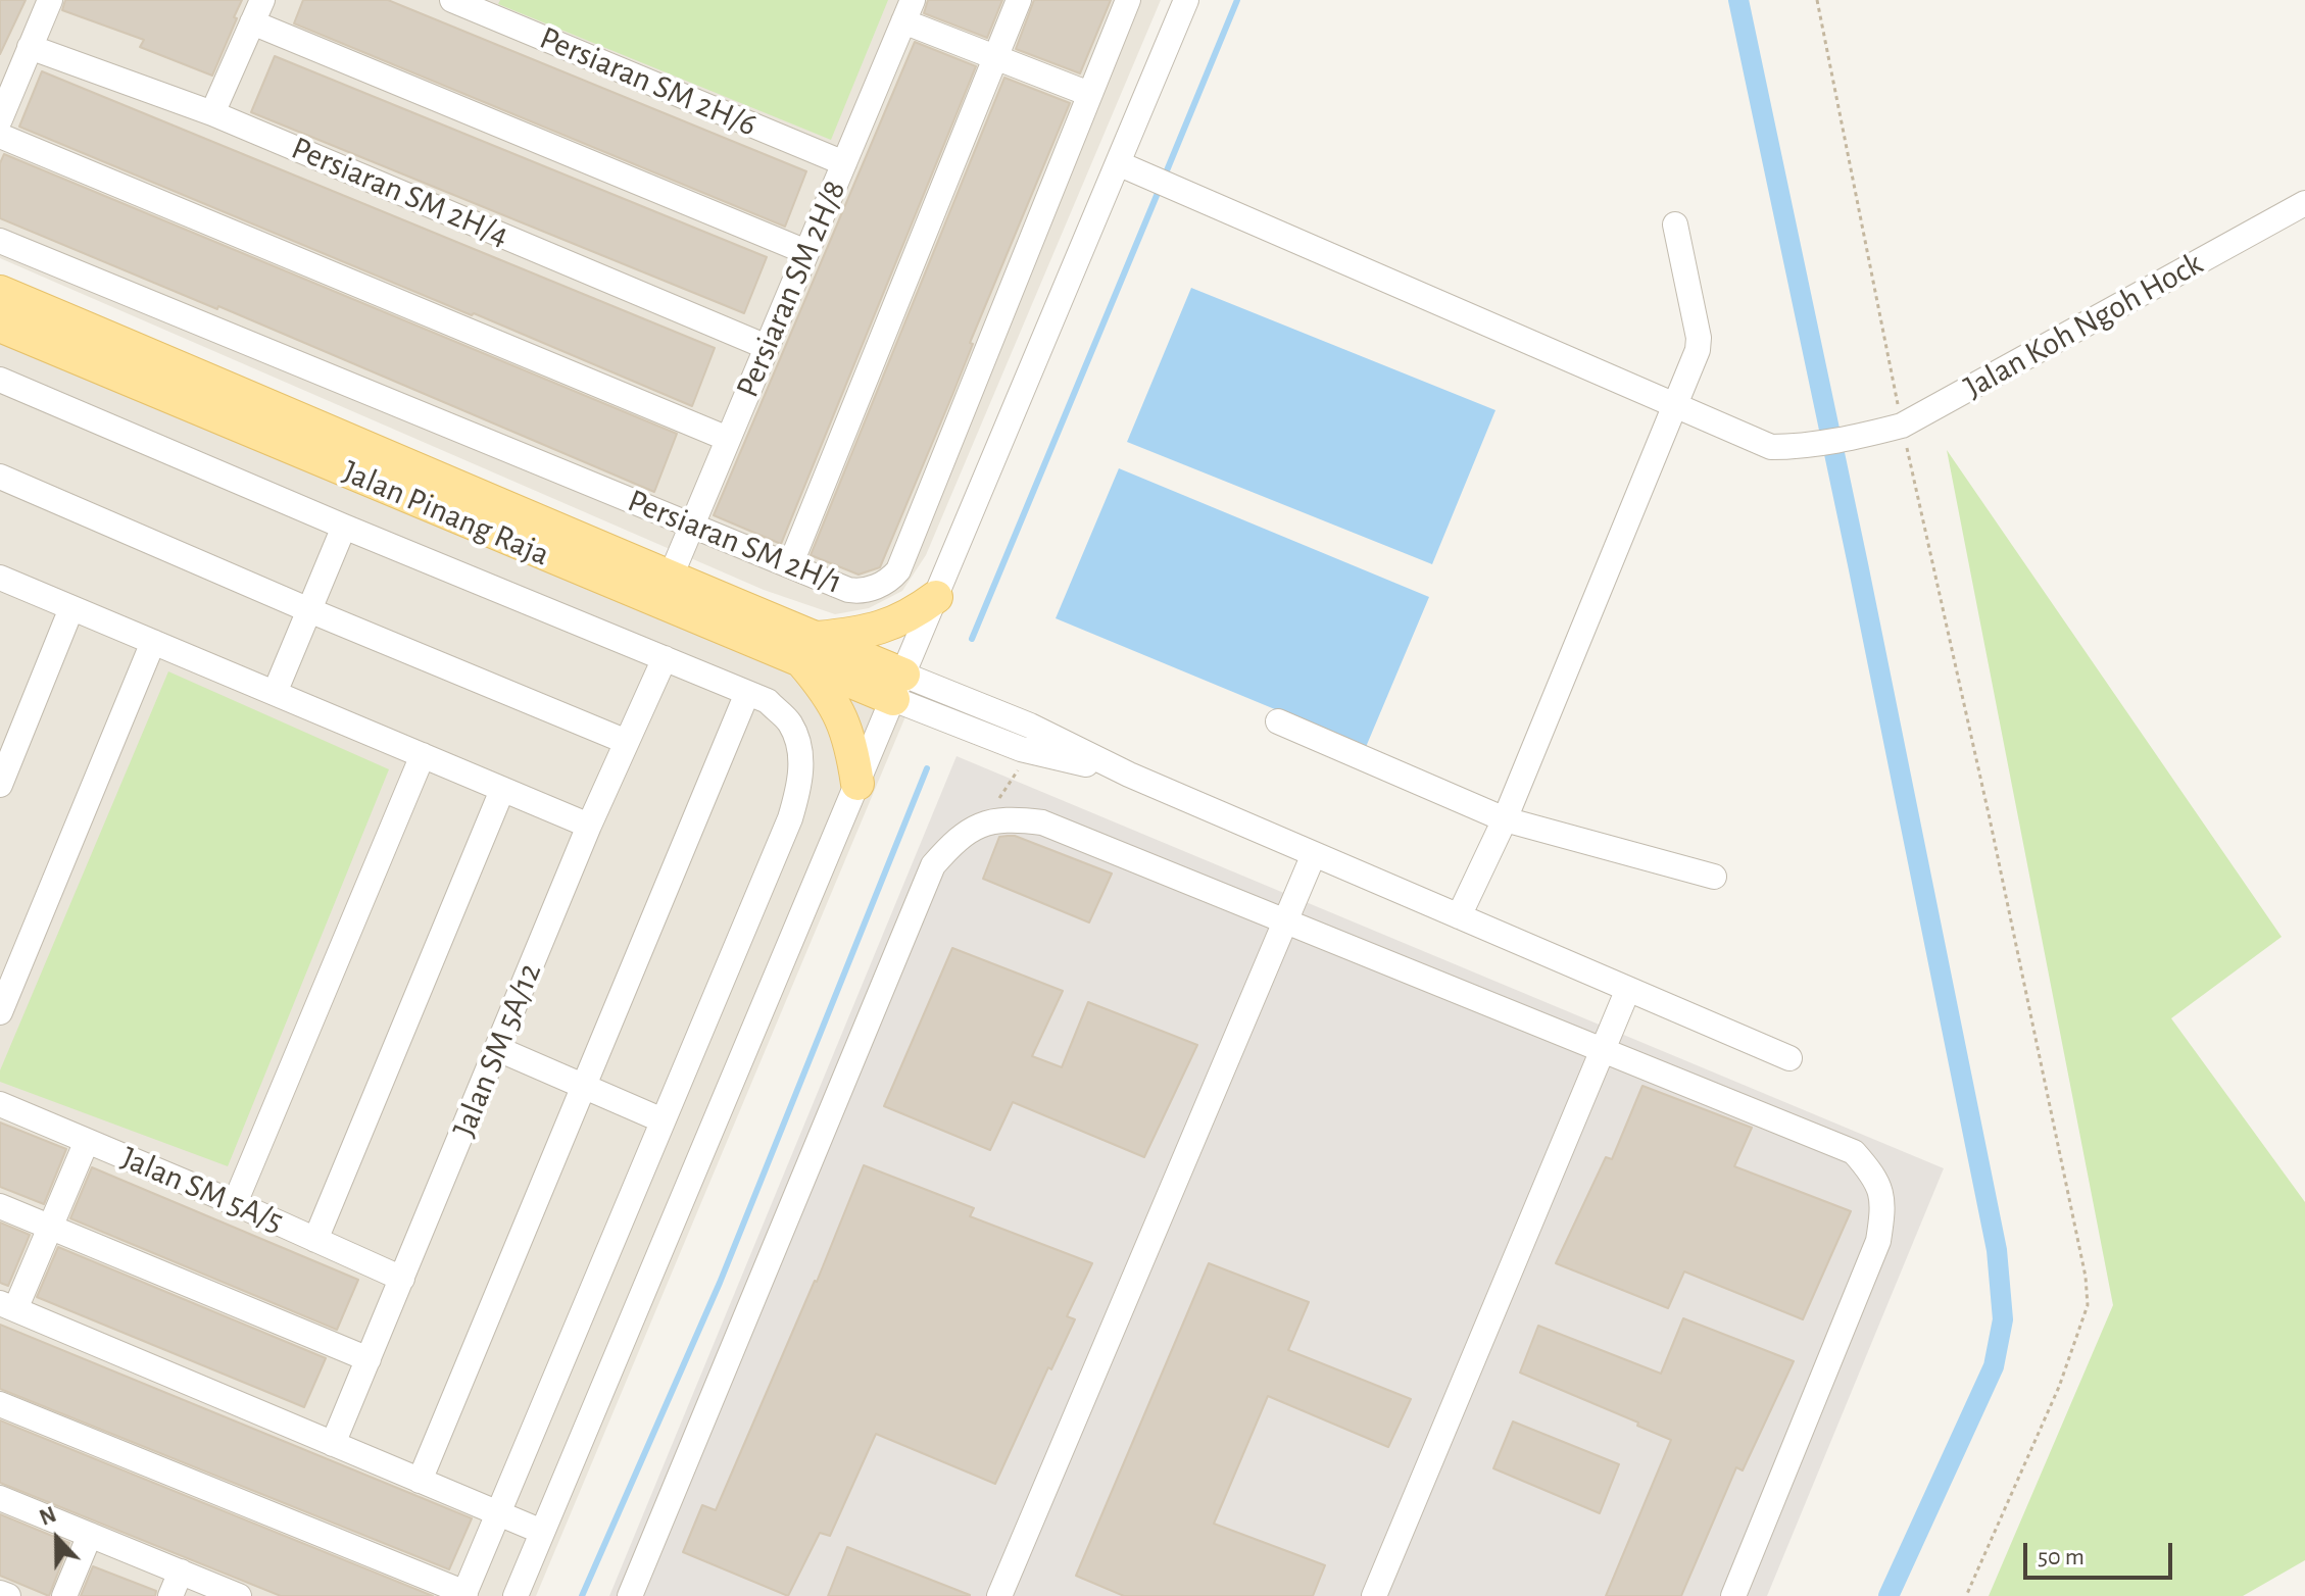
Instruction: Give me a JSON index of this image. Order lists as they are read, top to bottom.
{
  "streets": {
    "main road": ["Jalan Pinang Raja"],
    "street": [
      "Persiaran SM 2H/6",
      "Persiaran SM 2H/4",
      "Persiaran SM 2H/8",
      "Jalan Koh Ngoh Hock",
      "Persiaran SM 2H/1",
      "Jalan SM 5A/12",
      "Jalan SM 5A/5"
    ]
  },
  "crossings": [
    ["Persiaran SM 2H/6", "Persiaran SM 2H/8"],
    ["Persiaran SM 2H/4", "Persiaran SM 2H/8"],
    ["Persiaran SM 2H/8", "Persiaran SM 2H/1"],
    ["Jalan SM 5A/12", "Jalan SM 5A/5"]
  ],
  "scale_bar": "50 m",
  "north": "top"
}
